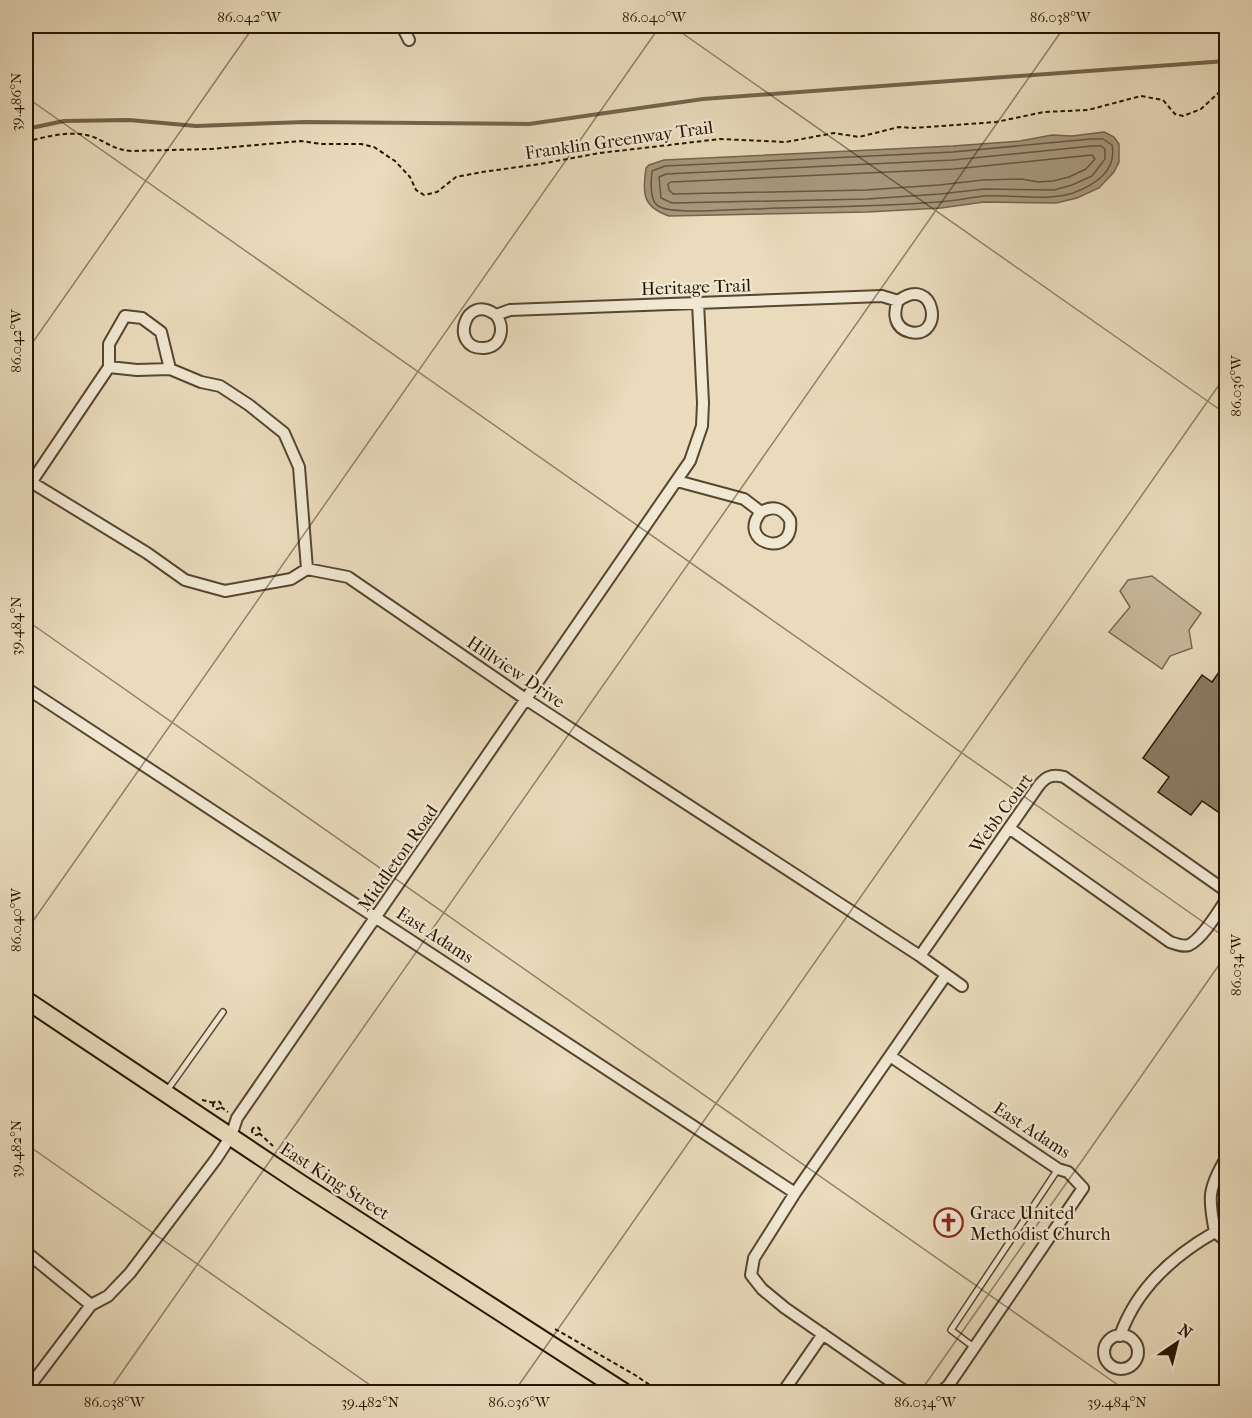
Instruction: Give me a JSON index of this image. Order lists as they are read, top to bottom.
{
  "streets": {
    "main road": ["East King Street"],
    "street": [
      "Heritage Trail",
      "Hillview Drive",
      "Webb Court",
      "Middleton Road",
      "East Adams"
    ],
    "path": ["Franklin Greenway Trail"]
  },
  "crossings": [
    ["Heritage Trail", "Middleton Road"],
    ["Hillview Drive", "Webb Court"],
    ["Hillview Drive", "Middleton Road"],
    ["Middleton Road", "East Adams"],
    ["Middleton Road", "East King Street"]
  ],
  "places": {
    "church": ["Grace United Methodist Church"]
  },
  "north": "top right",
  "coordinates": [
    "86.042°W",
    "86.040°W",
    "86.038°W",
    "39.486°N",
    "86.036°W",
    "39.484°N",
    "86.034°W",
    "39.482°N"
  ]
}
